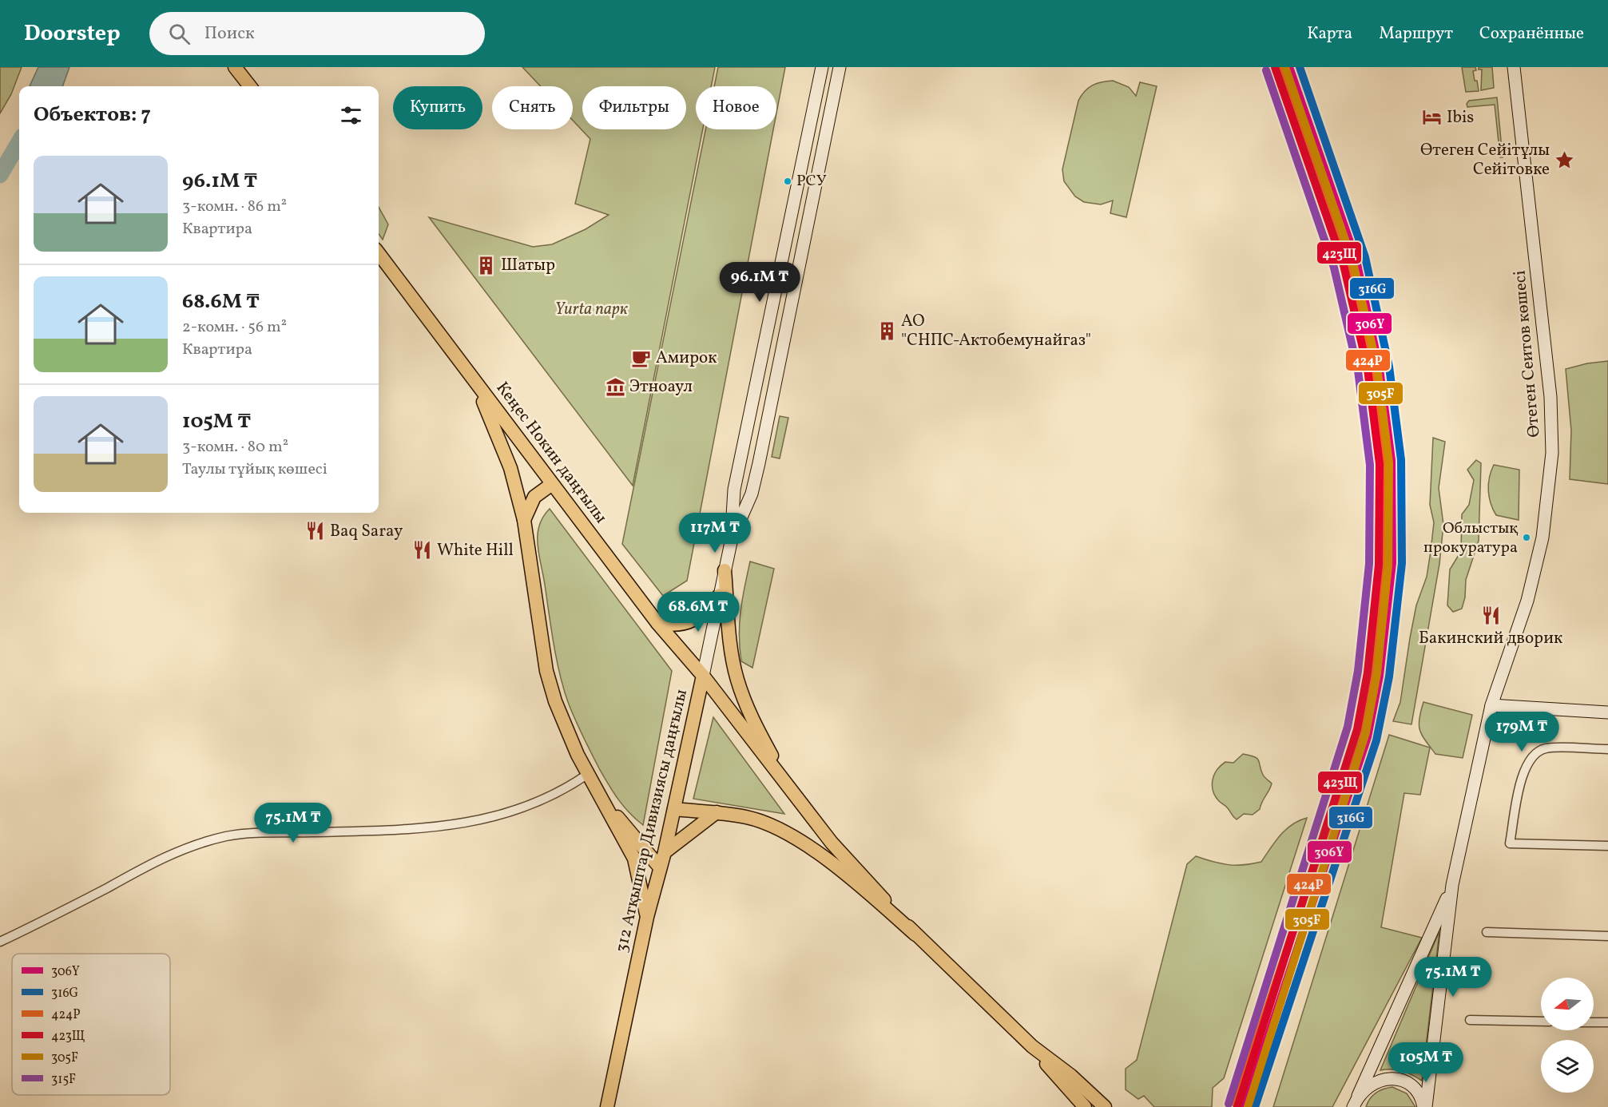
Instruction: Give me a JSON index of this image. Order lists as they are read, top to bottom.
{
  "streets": {
    "main road": ["Өтеген Сеитов көшесі", "Кеңес Нокин даңғылы", "312 Атқыштар Дивизиясы даңғылы"]
  },
  "crossings": [
    ["Кеңес Нокин даңғылы", "312 Атқыштар Дивизиясы даңғылы"]
  ],
  "parks": ["Yurta парк"],
  "places": {
    "hotel": ["Ibis"],
    "place": ["Өтеген Сейітұлы Сейітовке"],
    "other": ["РСУ", "Облыстық прокуратура"],
    "building": ["Шатыр", "АО \"СНПС-Актобемунайгаз\""],
    "cafe": ["Амирок"],
    "museum": ["Этноаул"],
    "restaurant": ["Baq Saray", "White Hill", "Бакинский дворик"]
  },
  "lines": [
    "transit line 306Y",
    "transit line 316G",
    "transit line 423Щ",
    "transit line 305F",
    "transit line 424Р",
    "transit line 315F"
  ],
  "legend": [
    "306Y",
    "316G",
    "424Р",
    "423Щ",
    "305F",
    "315F"
  ],
  "north": "left",
  "page": {
    "header": "Doorstep",
    "search": "Поиск",
    "nav": ["Карта", "Маршрут", "Сохранённые"],
    "chip": [
      "Купить",
      "Снять",
      "Фильтры",
      "Новое"
    ],
    "heading": "Объектов: 7",
    "list": [
      {
        "name": "96.1M ₸",
        "note": "3-комн. · 86 m² · Квартира"
      },
      {
        "name": "68.6M ₸",
        "note": "2-комн. · 56 m² · Квартира"
      },
      {
        "name": "105M ₸",
        "note": "3-комн. · 80 m² · Таулы тұйық көшесі"
      }
    ],
    "price": [
      "96.1M ₸",
      "117M ₸",
      "68.6M ₸",
      "179M ₸",
      "75.1M ₸",
      "75.1M ₸",
      "105M ₸"
    ]
  }
}
